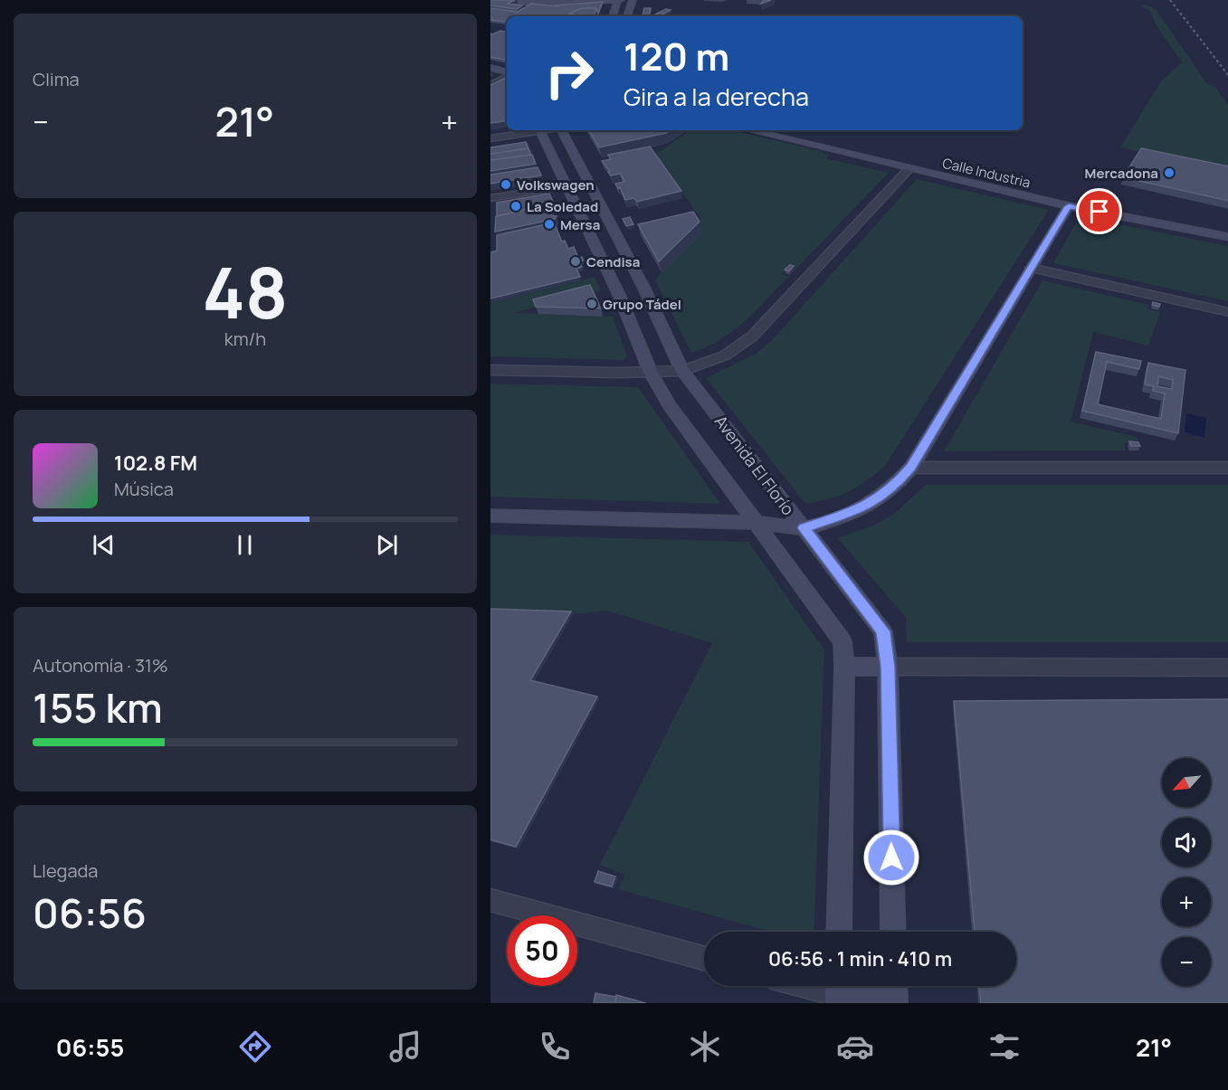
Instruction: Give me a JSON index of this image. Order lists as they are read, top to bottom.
{
  "streets": {
    "main road": ["Calle Industria", "Avenida El Florío"]
  },
  "places": [
    "Mercadona",
    "Volkswagen",
    "La Soledad",
    "Mersa",
    "Cendisa",
    "Grupo Tádel"
  ],
  "north": "bottom left",
  "page": {
    "tile": [
      "Clima",
      ["48", "km/h"],
      ["Autonomía · 31%", "155 km"],
      ["Llegada", "06:56"]
    ],
    "turn": ["120 m", "Gira a la derecha"],
    "heat": ["−", "21°", "+"],
    "song": ["102.8 FM", "Música"],
    "map_buttons": ["+", "−"],
    "limit": "50",
    "trip": "06:56 · 1 min · 410 m",
    "tabs": ["06:55", "21°"]
  }
}
